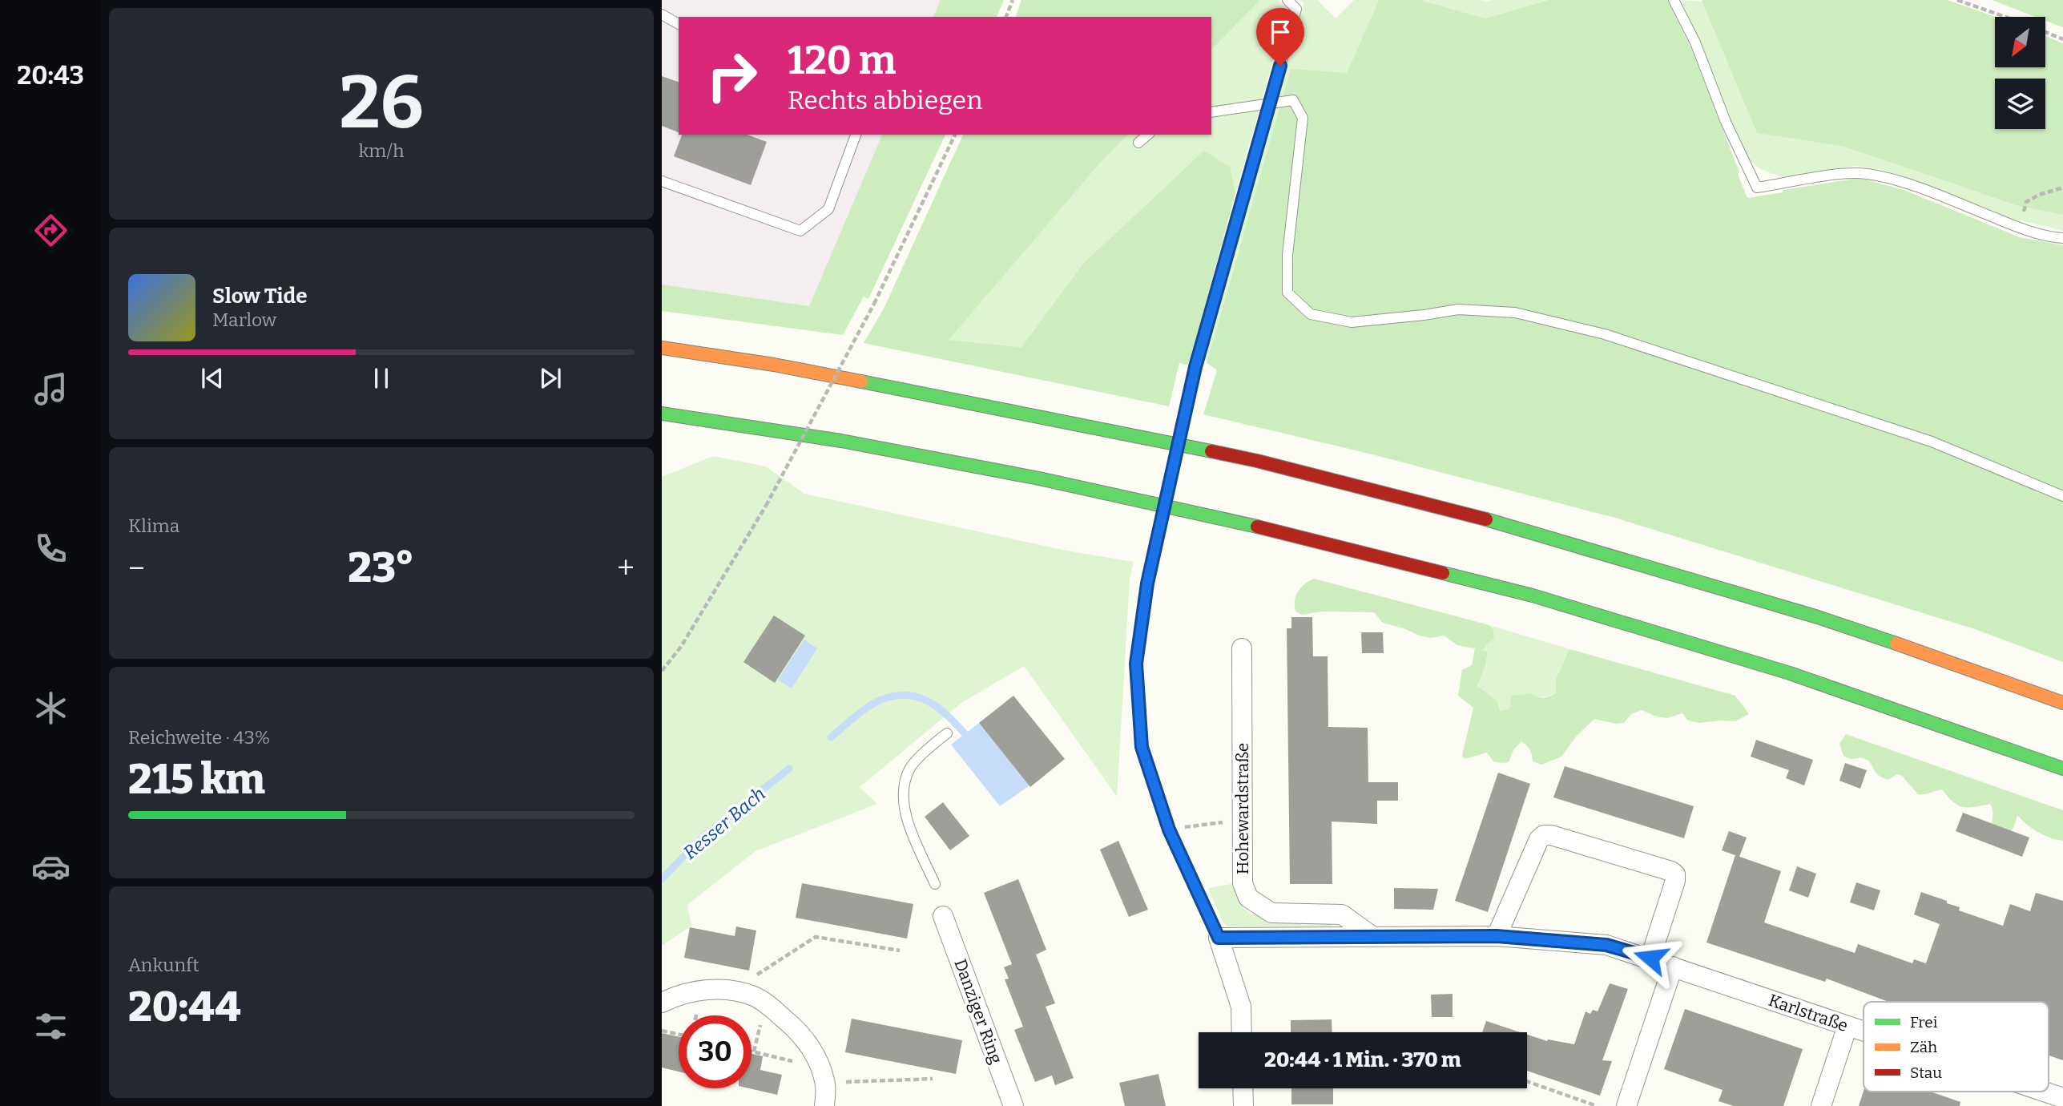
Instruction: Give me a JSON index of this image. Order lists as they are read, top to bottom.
{
  "streets": {
    "street": ["Hohewardstraße", "Danziger Ring", "Karlstraße"]
  },
  "crossings": [
    ["Hohewardstraße", "Karlstraße"]
  ],
  "water": ["Resser Bach"],
  "legend": ["Frei", "Zäh", "Stau"],
  "north": "bottom left",
  "page": {
    "tabs": "20:43",
    "tile": [
      ["26", "km/h"],
      "Klima",
      ["Reichweite · 43%", "215 km"],
      ["Ankunft", "20:44"]
    ],
    "turn": ["120 m", "Rechts abbiegen"],
    "song": ["Slow Tide", "Marlow"],
    "heat": ["−", "23°", "+"],
    "limit": "30",
    "trip": "20:44 · 1 Min. · 370 m"
  }
}
